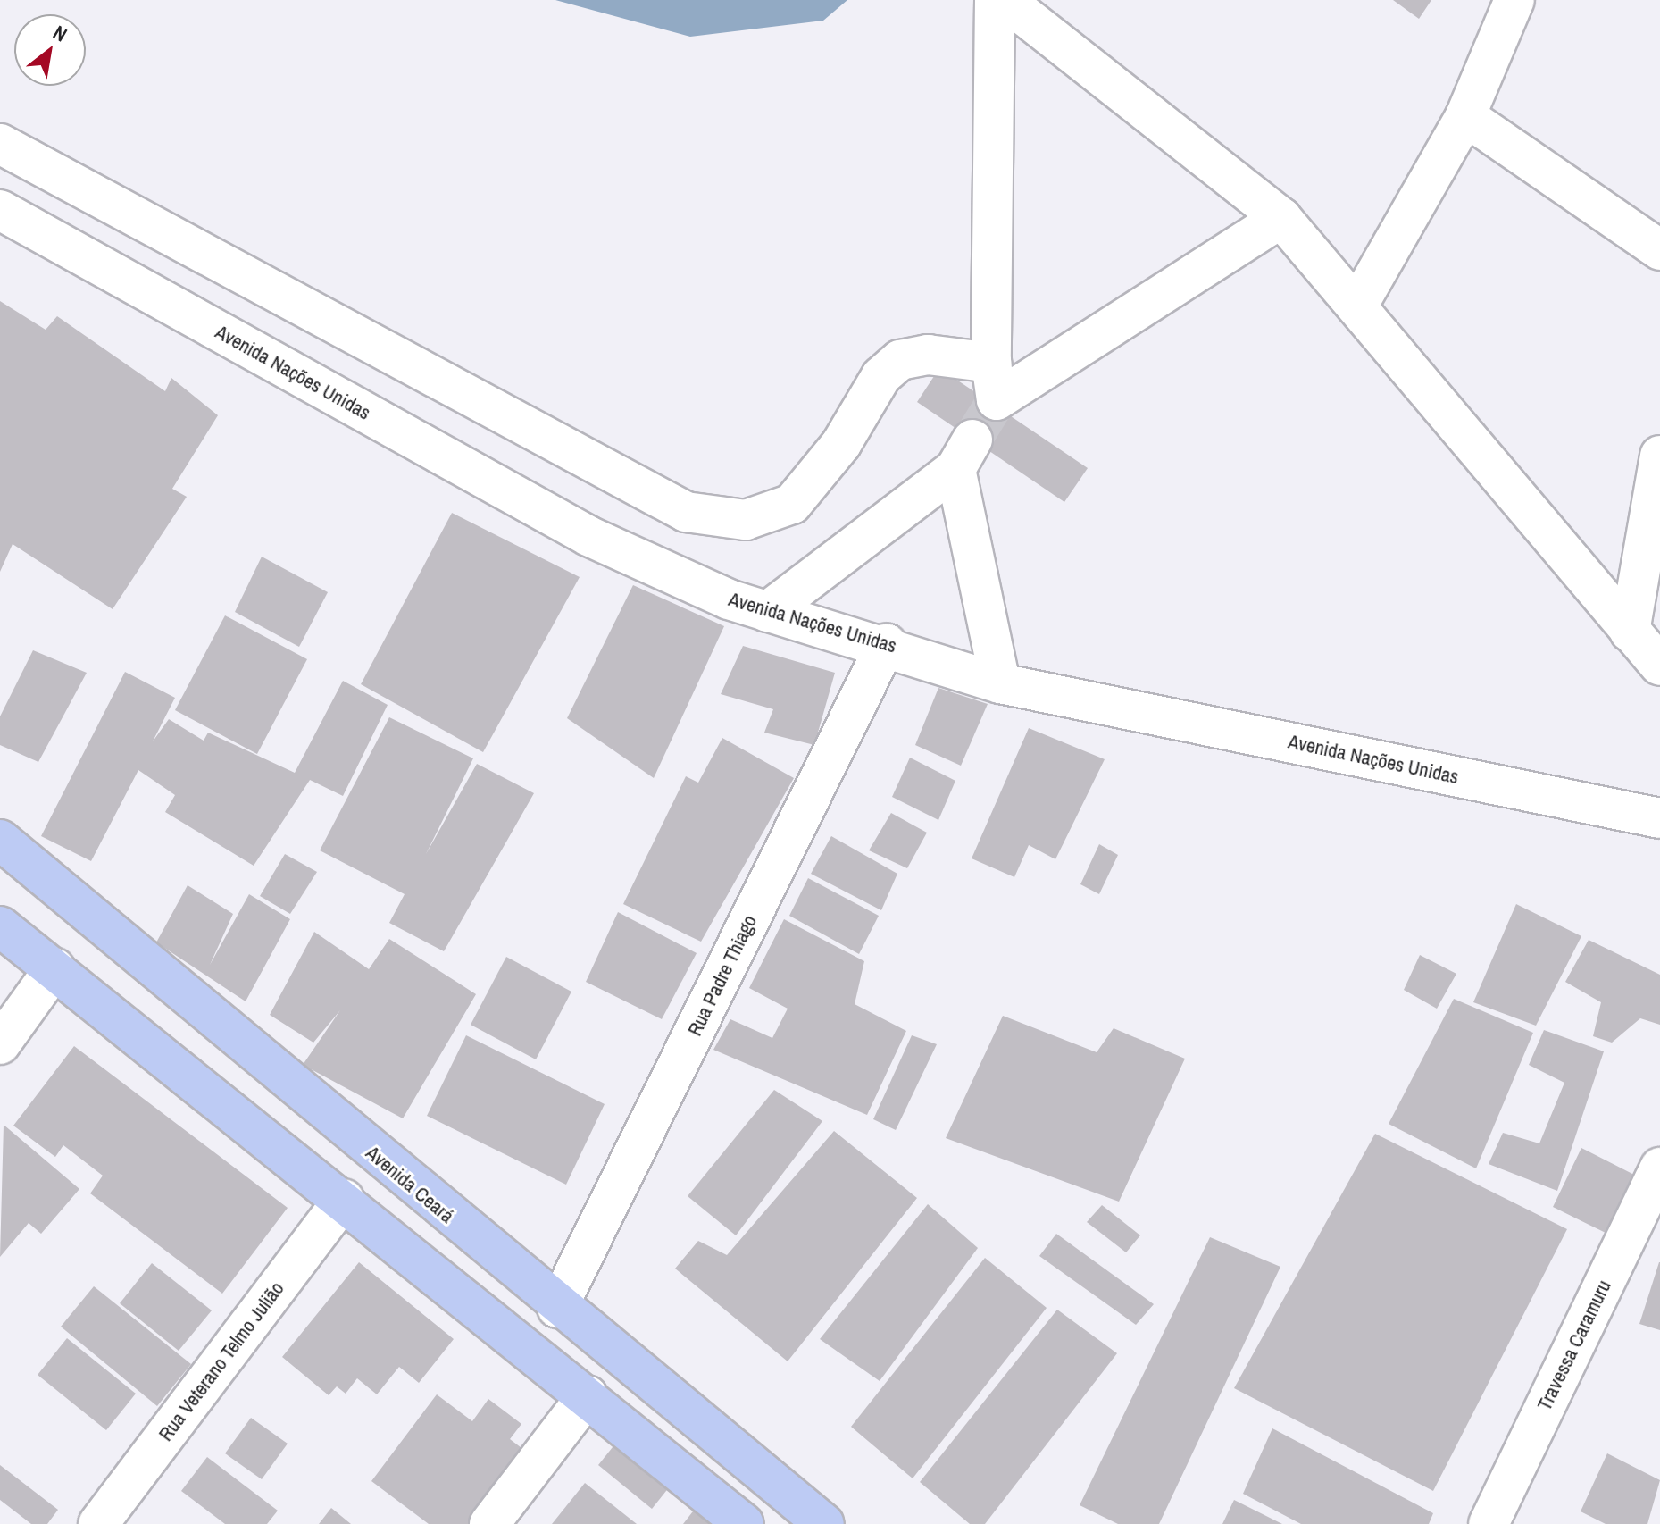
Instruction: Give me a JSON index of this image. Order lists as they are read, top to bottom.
{
  "streets": {
    "main road": ["Avenida Ceará"],
    "street": [
      "Avenida Nações Unidas",
      "Rua Padre Thiago",
      "Travessa Caramuru",
      "Rua Veterano Telmo Julião"
    ]
  },
  "crossings": [
    ["Avenida Nações Unidas", "Rua Padre Thiago"],
    ["Rua Padre Thiago", "Avenida Ceará"]
  ],
  "north": "top right"
}
